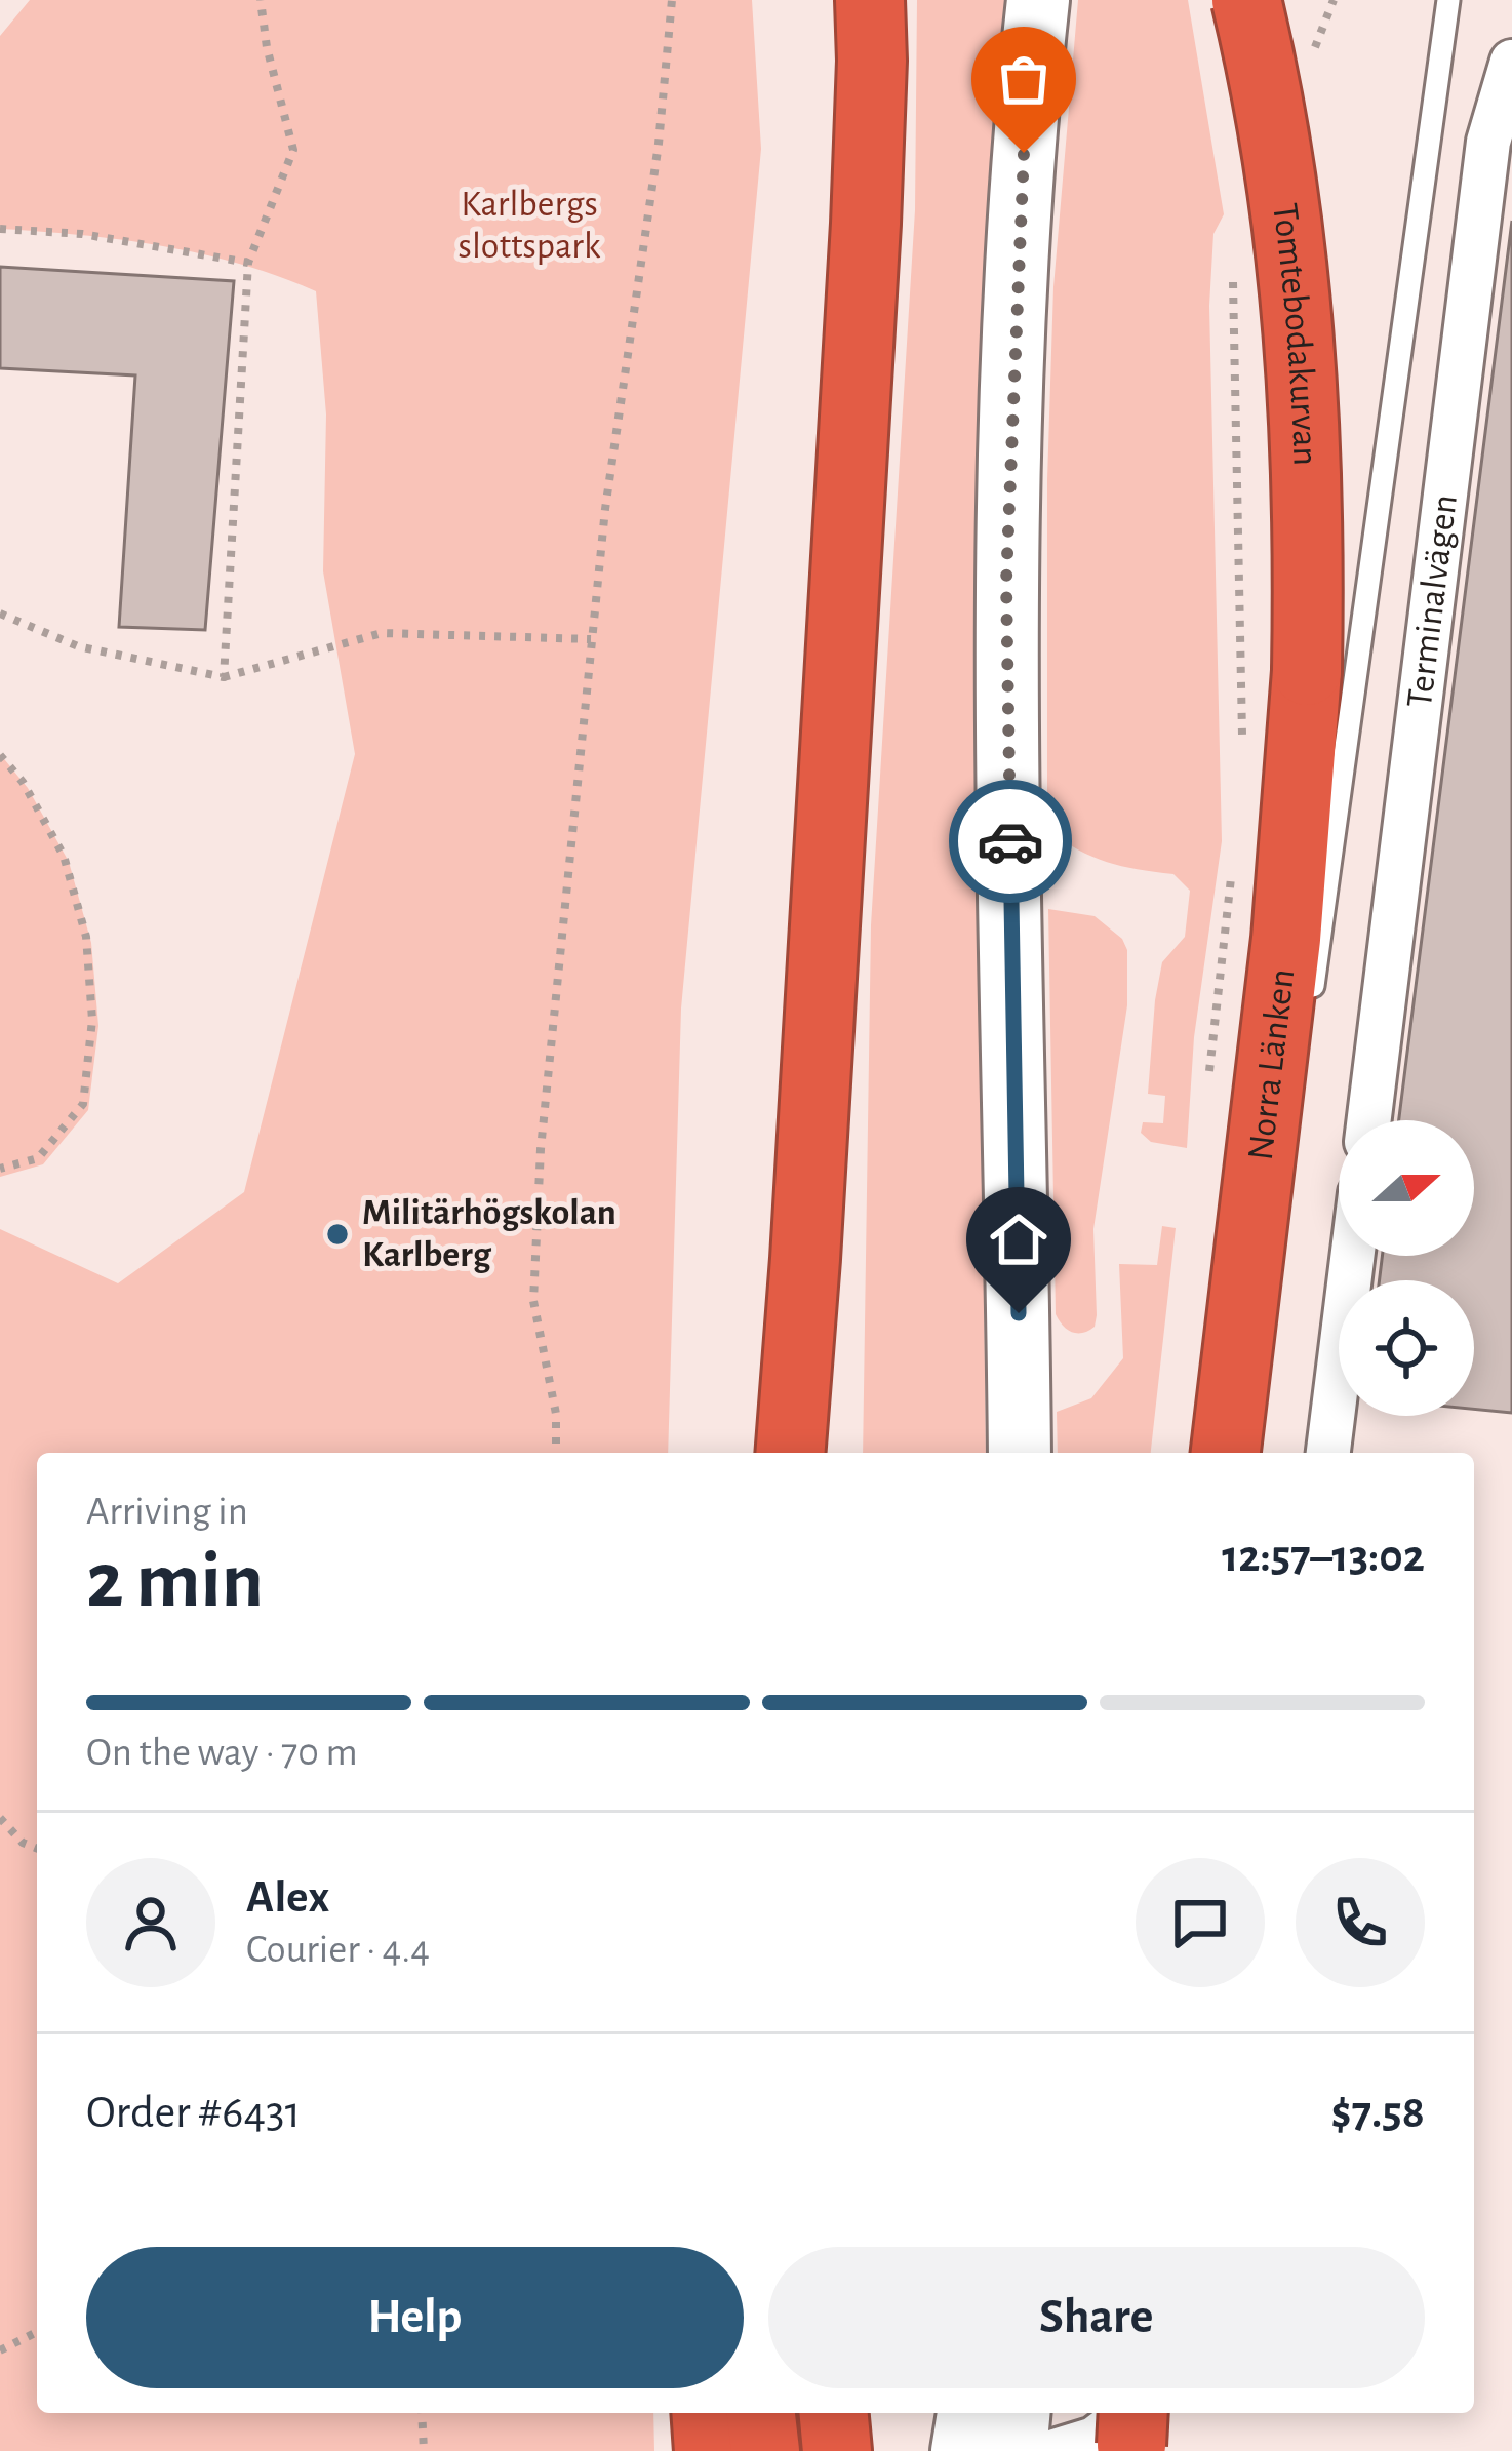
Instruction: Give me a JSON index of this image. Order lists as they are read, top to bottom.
{
  "streets": {
    "highway": ["Tomtebodakurvan", "Norra Länken"],
    "street": ["Terminalvägen"]
  },
  "crossings": [
    ["Tomtebodakurvan", "Norra Länken"]
  ],
  "parks": ["Karlbergs slottspark"],
  "places": ["Militärhögskolan Karlberg"],
  "north": "right",
  "page": {
    "heading": ["2 min", "Arriving in", "12:57–13:02"],
    "panel": [
      "Alex",
      "Courier · 4.4",
      "Order #6431",
      "$7.58"
    ],
    "bar": "On the way · 70 m",
    "buttons": ["Help", "Share"]
  }
}
